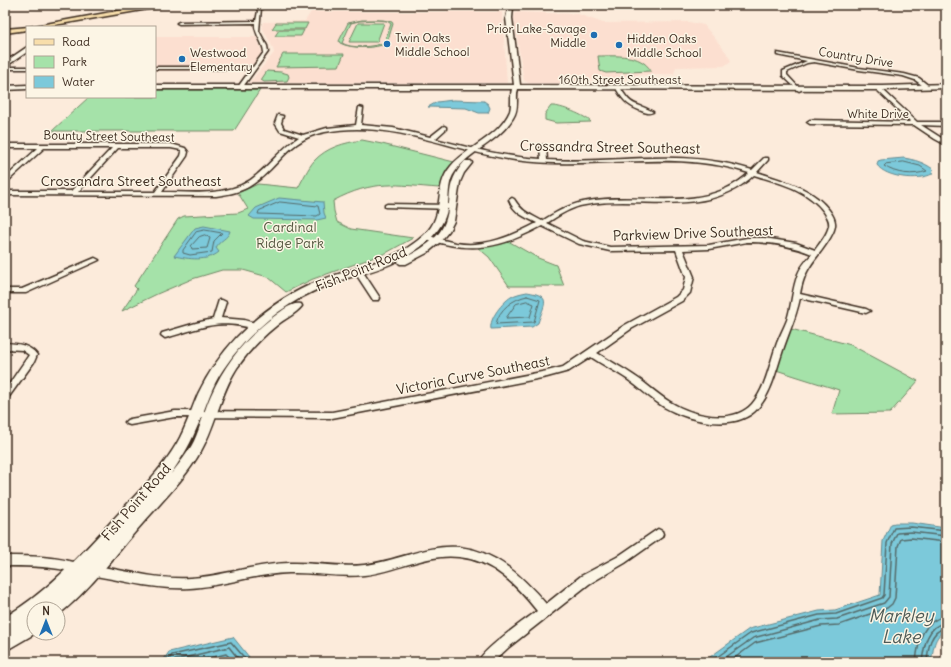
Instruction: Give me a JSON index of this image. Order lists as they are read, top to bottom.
{
  "streets": {
    "street": [
      "Country Drive",
      "160th Street Southeast",
      "White Drive",
      "Bounty Street Southeast",
      "Crossandra Street Southeast",
      "Parkview Drive Southeast",
      "Fish Point Road",
      "Victoria Curve Southeast"
    ]
  },
  "crossings": [
    ["Country Drive", "160th Street Southeast"],
    ["160th Street Southeast", "Fish Point Road"],
    ["Bounty Street Southeast", "Crossandra Street Southeast"],
    ["Crossandra Street Southeast", "Parkview Drive Southeast"],
    ["Crossandra Street Southeast", "Fish Point Road"],
    ["Crossandra Street Southeast", "Victoria Curve Southeast"],
    ["Parkview Drive Southeast", "Victoria Curve Southeast"],
    ["Fish Point Road", "Victoria Curve Southeast"]
  ],
  "water": ["Markley Lake"],
  "parks": ["Cardinal Ridge Park"],
  "places": [
    "Prior Lake-Savage Middle",
    "Twin Oaks Middle School",
    "Hidden Oaks Middle School",
    "Westwood Elementary"
  ],
  "legend": ["Road", "Park", "Water"],
  "north": "top"
}
